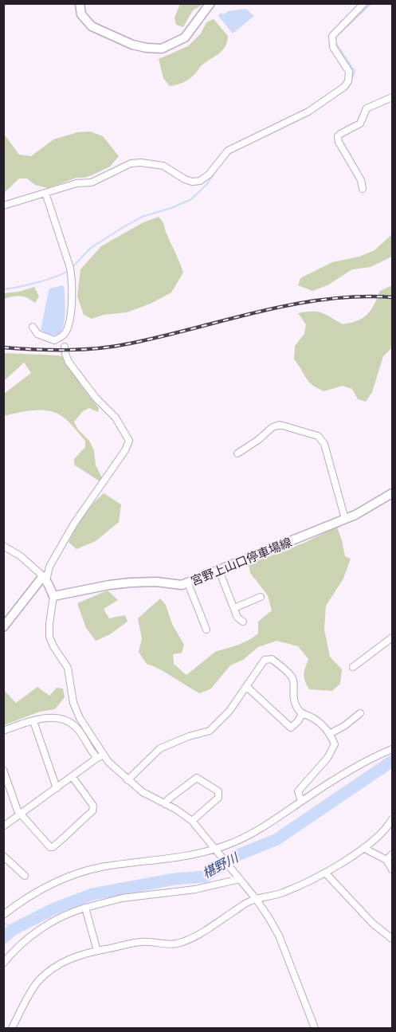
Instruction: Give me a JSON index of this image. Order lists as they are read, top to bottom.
{
  "streets": {
    "main road": ["宮野上山口停車場線"]
  },
  "water": ["椹野川"]
}
